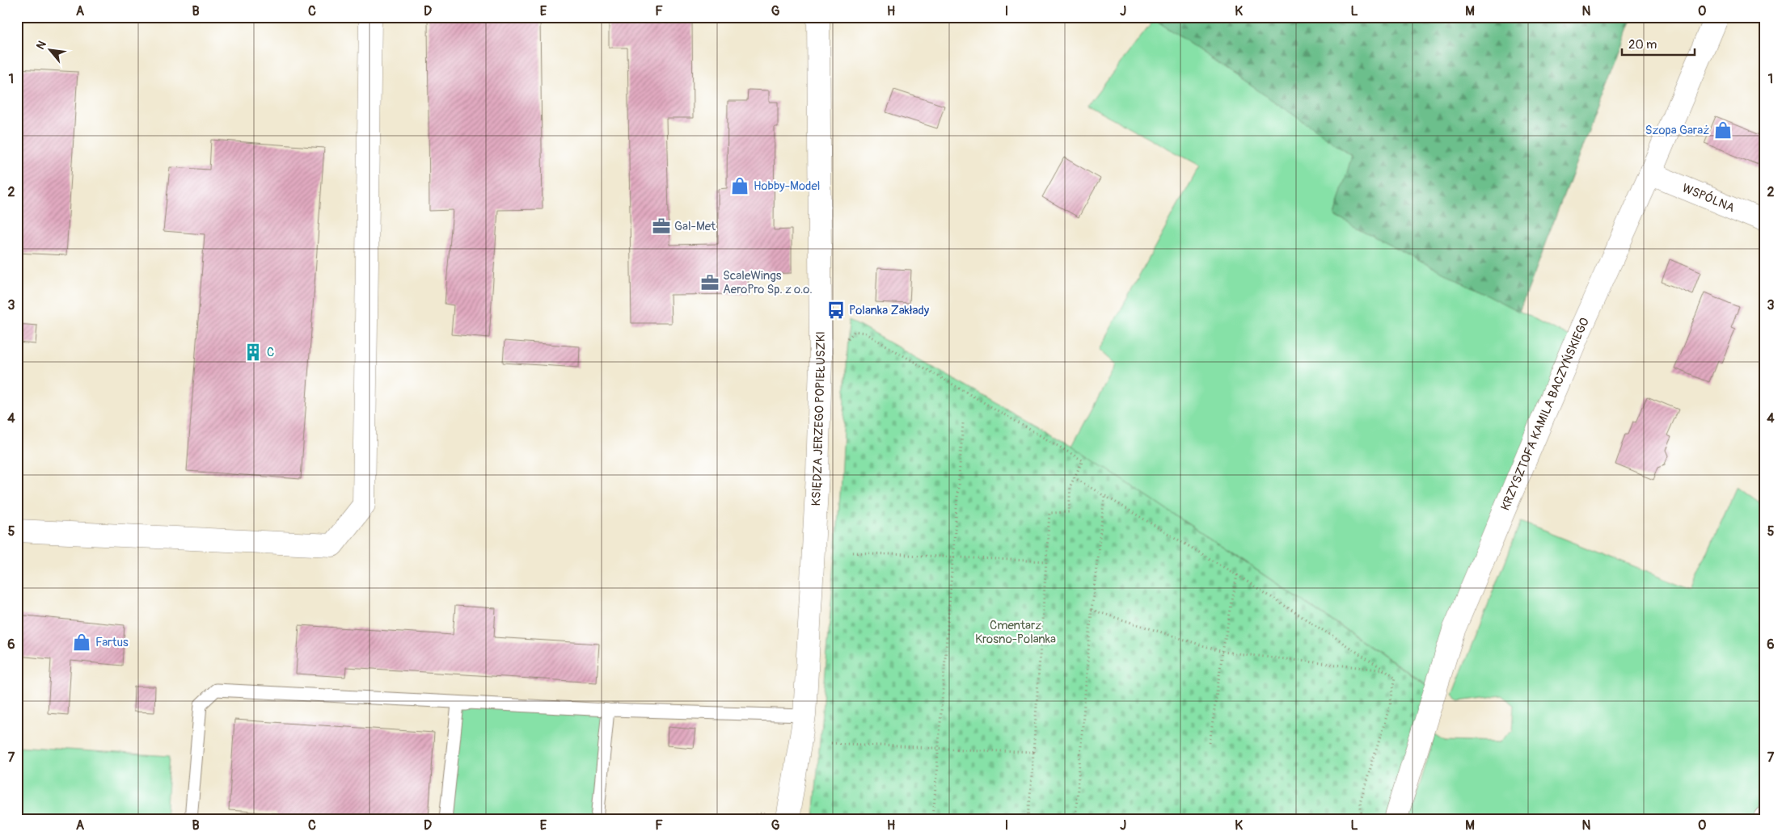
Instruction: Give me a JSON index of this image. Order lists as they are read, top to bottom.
{
  "streets": {
    "street": ["WSPÓLNA", "KRZYSZTOFA KAMILA BACZYŃSKIEGO", "KSIĘDZA JERZEGO POPIEŁUSZKI"]
  },
  "crossings": [
    ["WSPÓLNA", "KRZYSZTOFA KAMILA BACZYŃSKIEGO"]
  ],
  "parks": ["Cmentarz Krosno-Polanka"],
  "places": {
    "shop": ["Szopa Garaż", "Hobby-Model", "Fartus"],
    "office": ["Gal-Met", "ScaleWings AeroPro Sp. z o.o."],
    "bus stop": ["Polanka Zakłady"],
    "building": ["C"]
  },
  "scale_bar": "20 m",
  "north": "top left",
  "grid": {
    "columns": [
      "A",
      "B",
      "C",
      "D",
      "E",
      "F",
      "G",
      "H",
      "I",
      "J",
      "K",
      "L",
      "M",
      "N",
      "O"
    ],
    "rows": [
      "1",
      "2",
      "3",
      "4",
      "5",
      "6",
      "7"
    ]
  }
}
